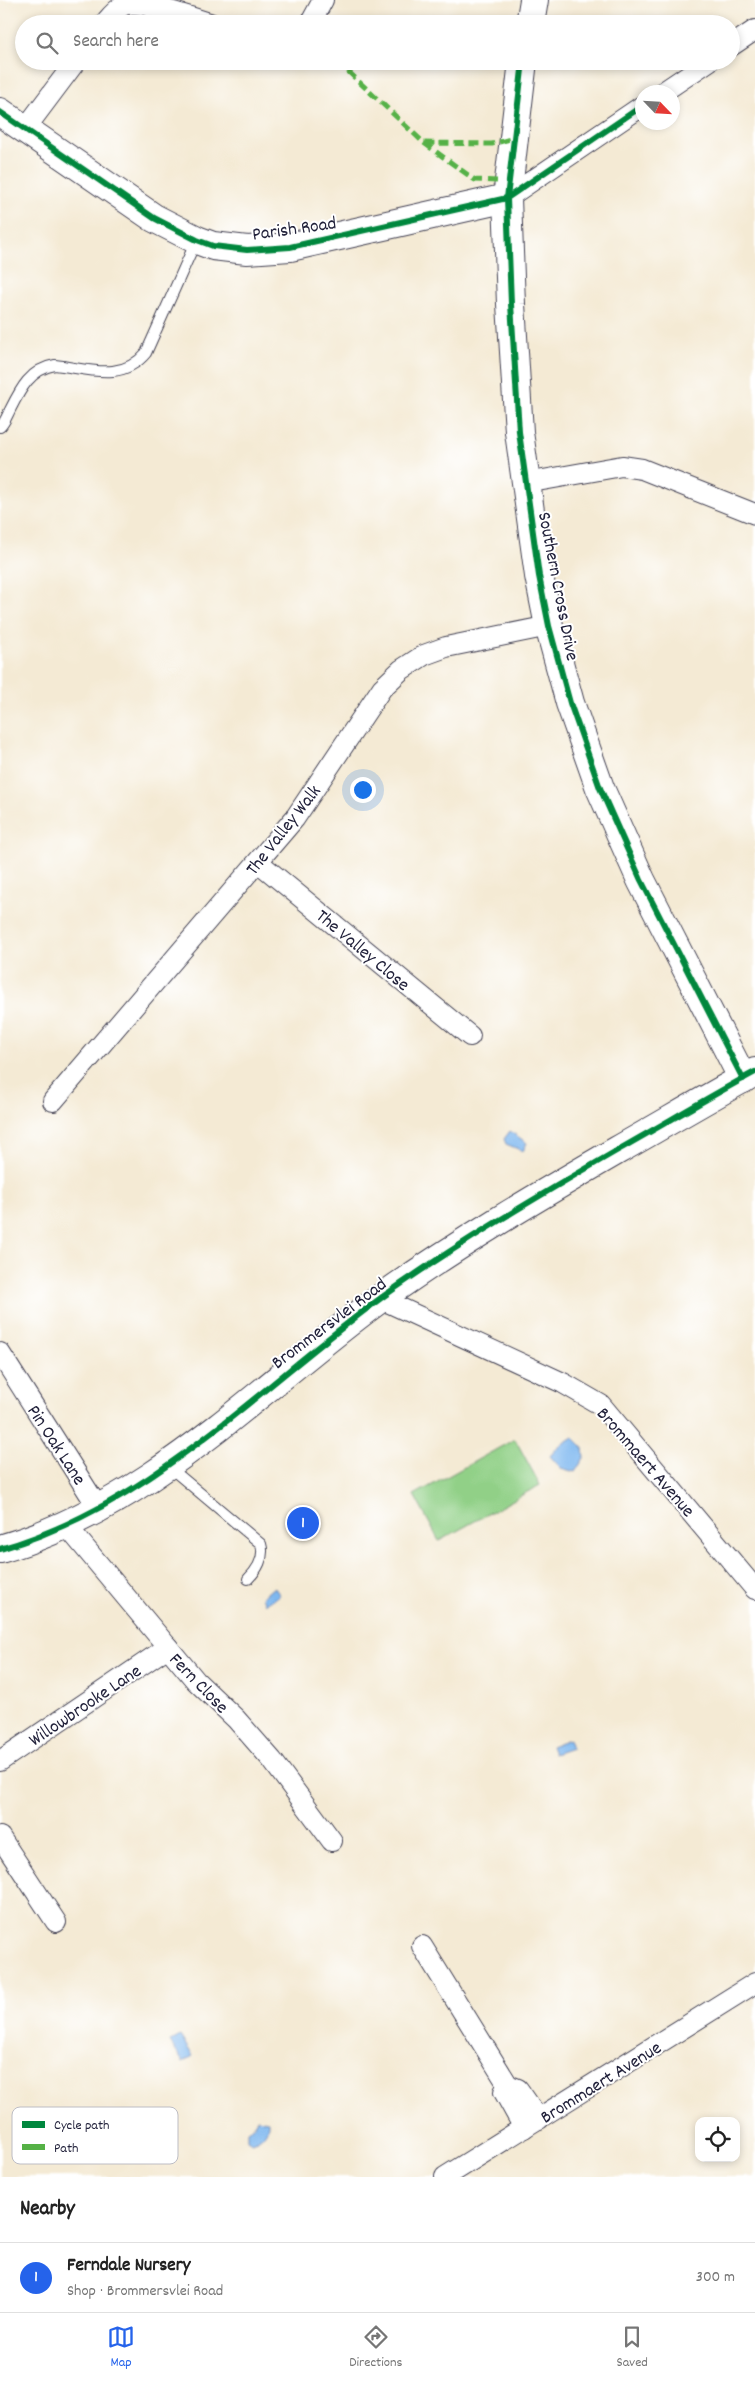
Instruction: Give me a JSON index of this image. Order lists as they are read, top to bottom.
{
  "streets": {
    "street": [
      "Parish Road",
      "Southern Cross Drive",
      "The Valley Walk",
      "The Valley Close",
      "Brommersvlei Road",
      "Pin Oak Lane",
      "Brommaert Avenue",
      "Fern Close",
      "Willowbrooke Lane"
    ]
  },
  "crossings": [
    ["Parish Road", "Southern Cross Drive"],
    ["Southern Cross Drive", "The Valley Walk"],
    ["Southern Cross Drive", "Brommersvlei Road"],
    ["The Valley Walk", "The Valley Close"],
    ["Brommersvlei Road", "Pin Oak Lane"],
    ["Brommersvlei Road", "Brommaert Avenue"],
    ["Brommersvlei Road", "Fern Close"],
    ["Fern Close", "Willowbrooke Lane"]
  ],
  "legend": ["Cycle path", "Path"],
  "north": "bottom right",
  "page": {
    "search": "Search here",
    "pins": "1",
    "heading": "Nearby",
    "list": [
      {
        "mark": "1",
        "name": "Ferndale Nursery",
        "note": "Shop · Brommersvlei Road",
        "value": "300 m"
      }
    ],
    "nav": ["Map", "Directions", "Saved"]
  }
}
